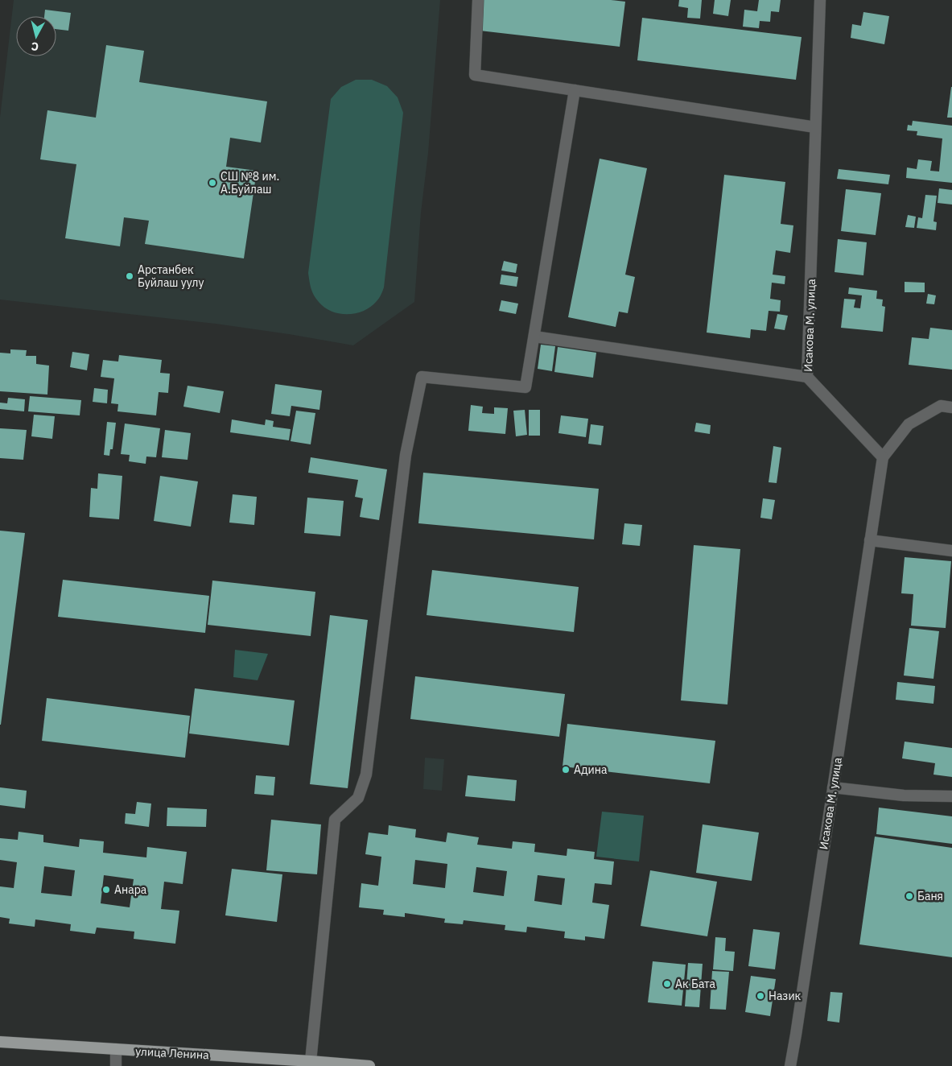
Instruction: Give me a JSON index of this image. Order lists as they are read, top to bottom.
{
  "streets": {
    "main road": ["улица Ленина"],
    "street": ["Исакова М. улица"]
  },
  "places": [
    "СШ №8 им. А.Буйлаш",
    "Арстанбек Буйлаш уулу",
    "Адина",
    "Анара",
    "Баня",
    "Ак Бата",
    "Назик"
  ],
  "north": "bottom"
}
